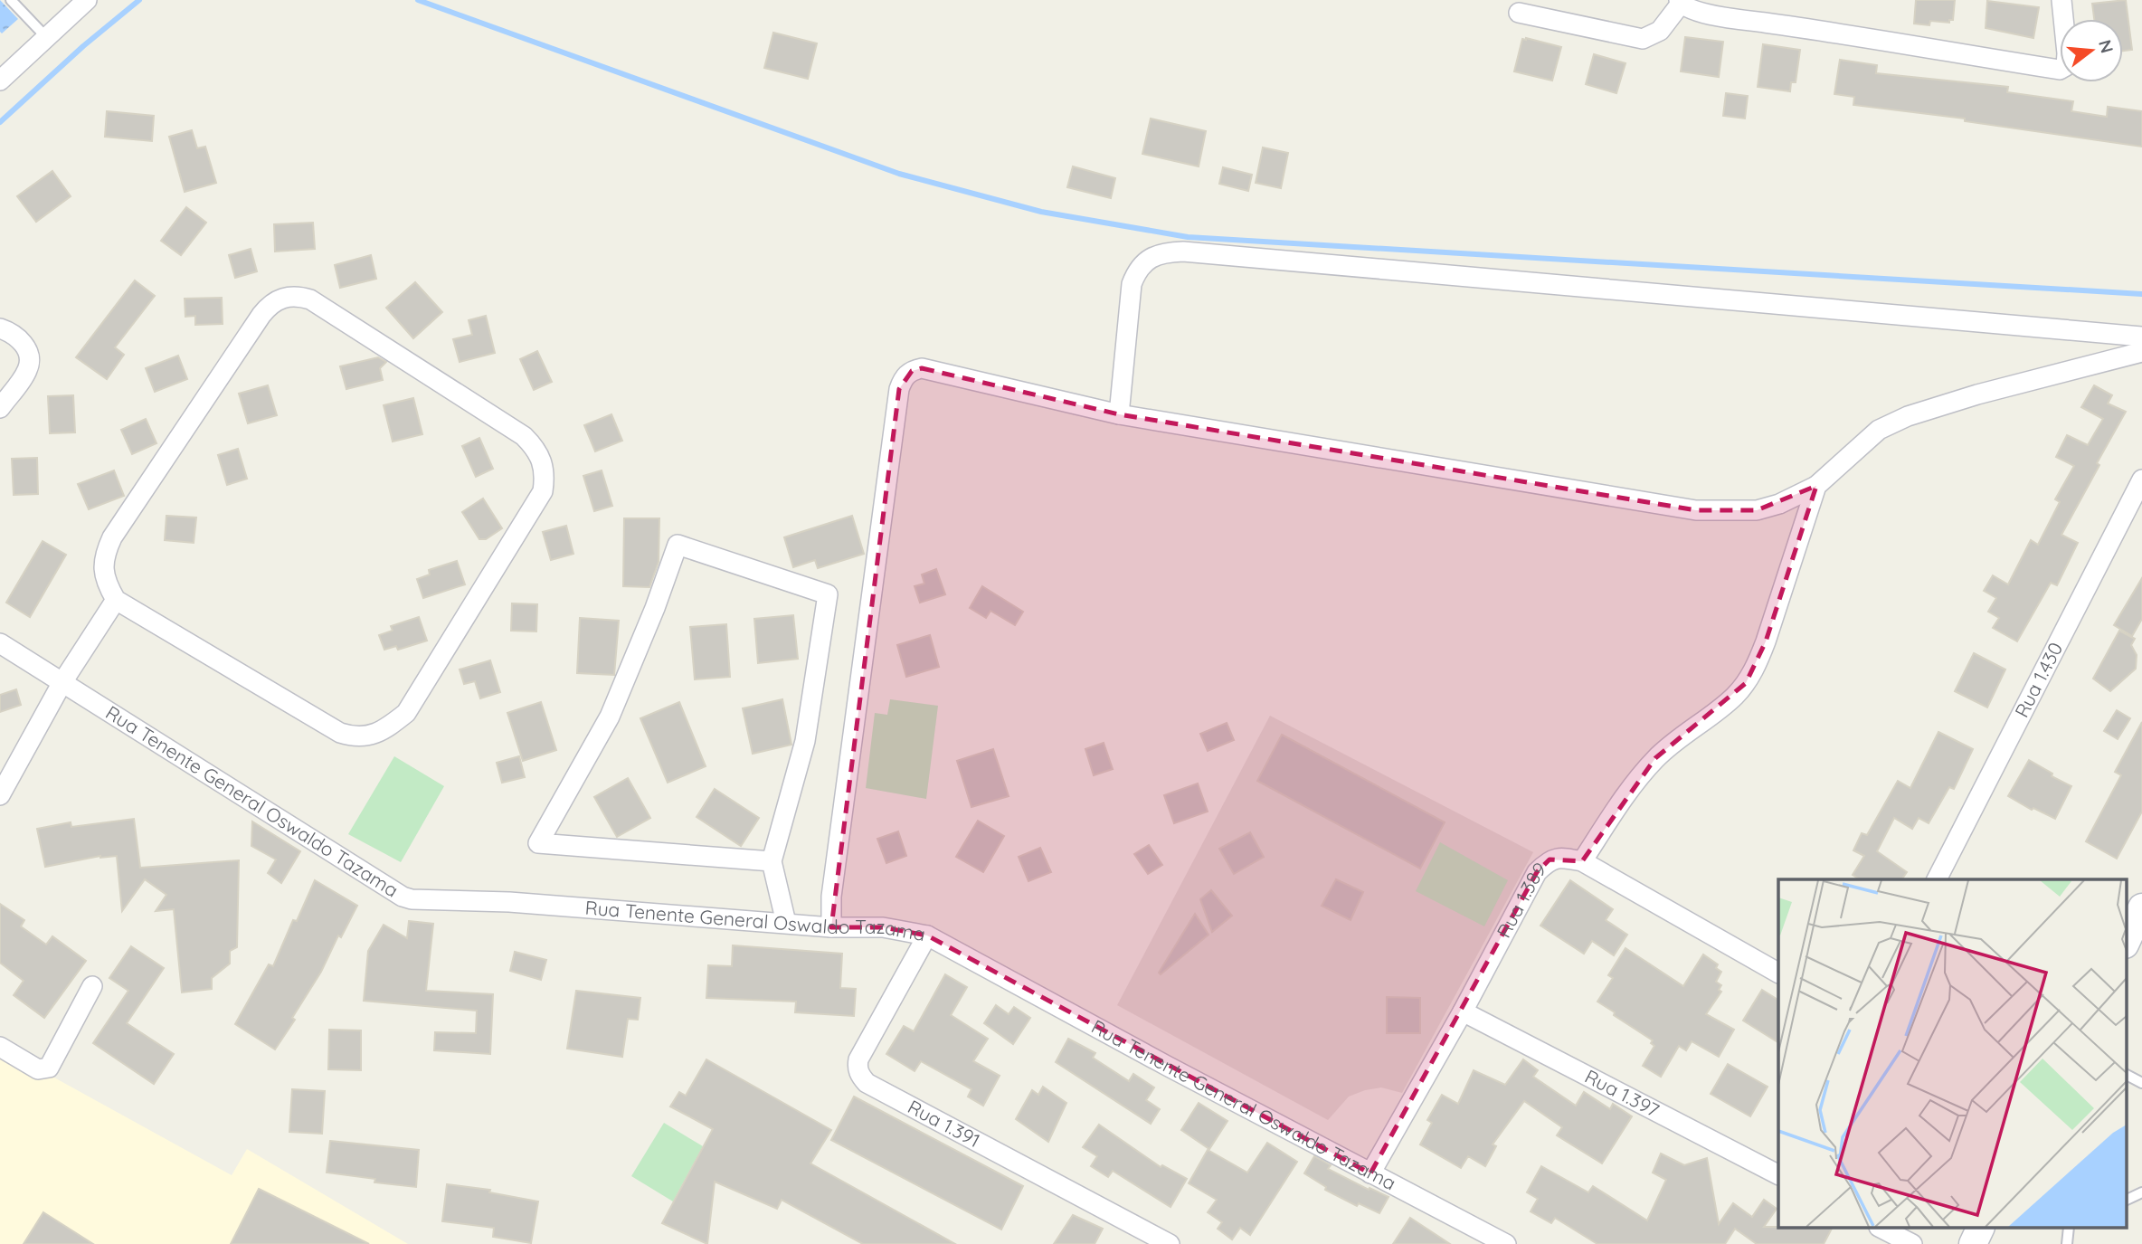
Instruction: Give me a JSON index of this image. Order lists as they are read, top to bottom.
{
  "streets": {
    "street": [
      "Rua 1.430",
      "Rua Tenente General Oswaldo Tazama",
      "Rua 1.389",
      "Rua 1.397",
      "Rua 1.391"
    ]
  },
  "crossings": [
    ["Rua Tenente General Oswaldo Tazama", "Rua 1.389"],
    ["Rua Tenente General Oswaldo Tazama", "Rua 1.391"],
    ["Rua 1.389", "Rua 1.397"]
  ],
  "north": "right"
}
